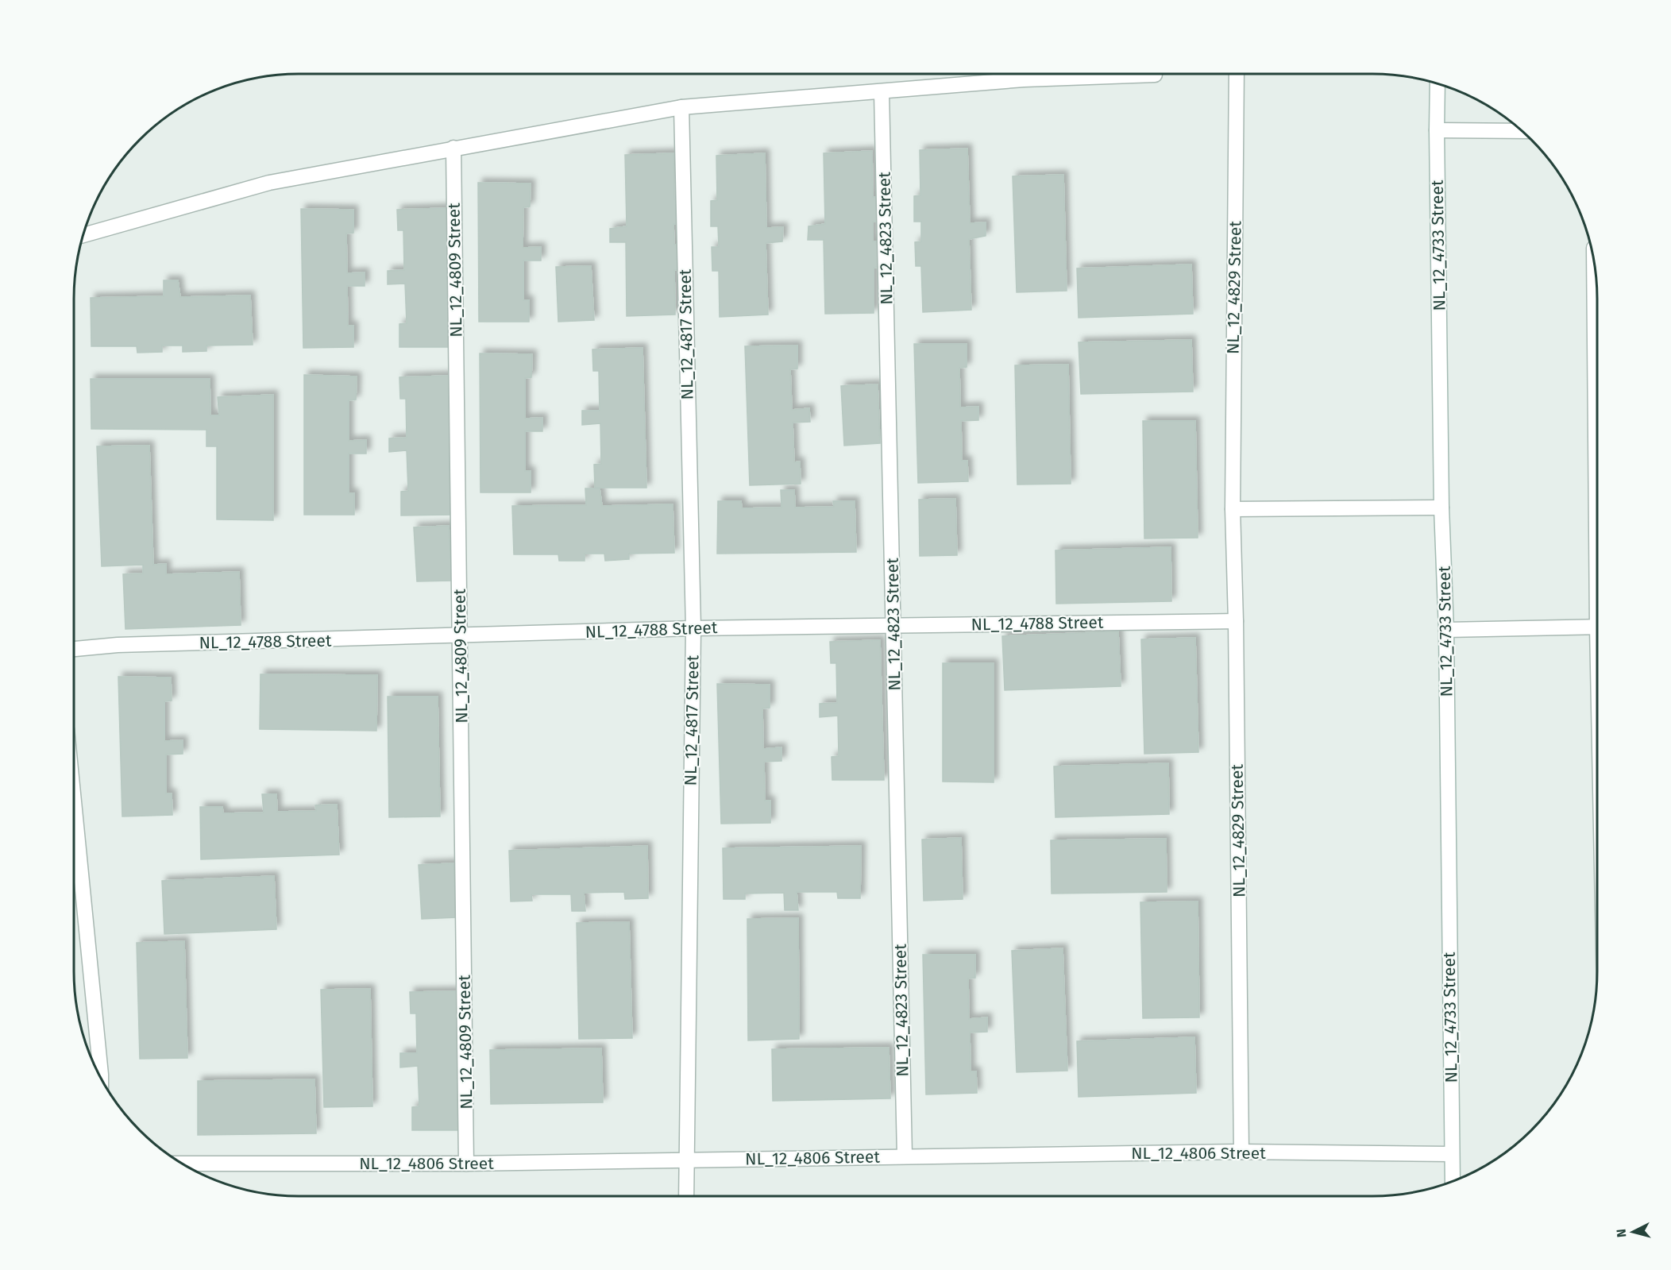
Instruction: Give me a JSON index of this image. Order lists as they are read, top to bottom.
{
  "streets": {
    "street": [
      "NL_12_4823 Street",
      "NL_12_4733 Street",
      "NL_12_4809 Street",
      "NL_12_4829 Street",
      "NL_12_4817 Street",
      "NL_12_4788 Street",
      "NL_12_4806 Street"
    ]
  },
  "crossings": [
    ["NL_12_4823 Street", "NL_12_4788 Street"],
    ["NL_12_4823 Street", "NL_12_4806 Street"],
    ["NL_12_4733 Street", "NL_12_4806 Street"],
    ["NL_12_4809 Street", "NL_12_4788 Street"],
    ["NL_12_4809 Street", "NL_12_4806 Street"],
    ["NL_12_4829 Street", "NL_12_4788 Street"],
    ["NL_12_4829 Street", "NL_12_4806 Street"],
    ["NL_12_4817 Street", "NL_12_4788 Street"],
    ["NL_12_4817 Street", "NL_12_4806 Street"]
  ],
  "north": "left"
}
